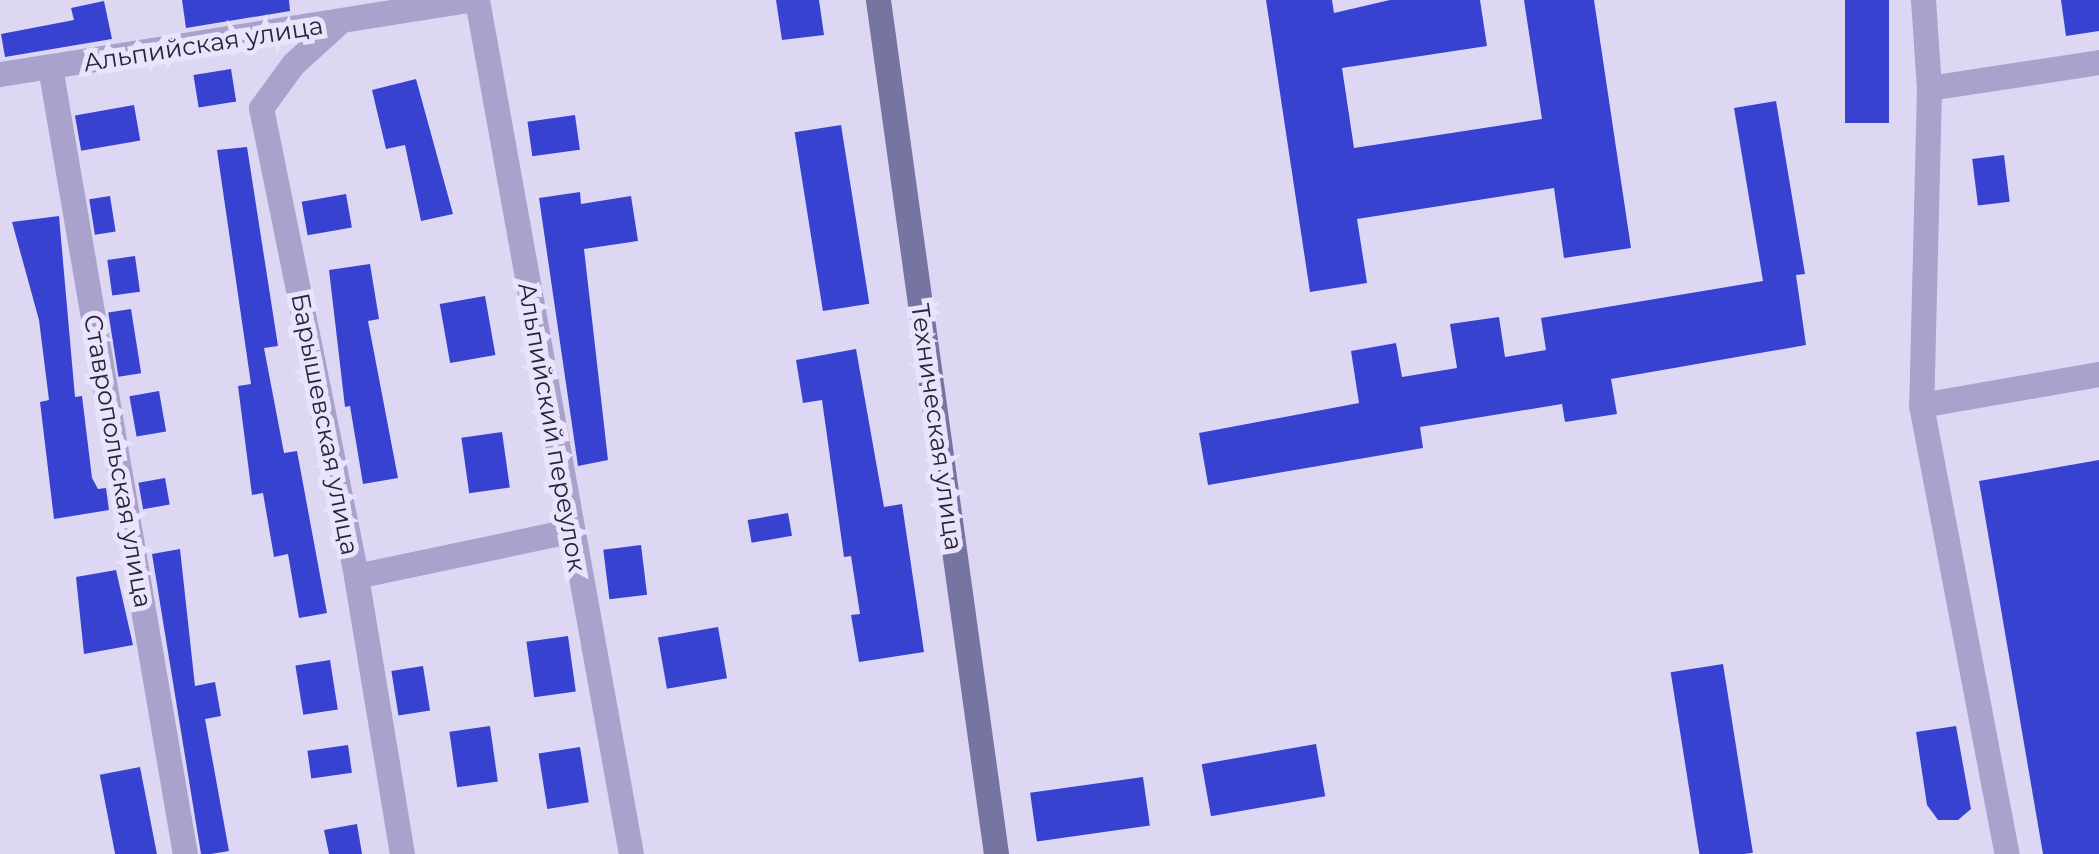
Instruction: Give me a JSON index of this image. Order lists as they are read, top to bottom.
{
  "streets": {
    "street": [
      "Альпийская улица",
      "Барышевская улица",
      "Альпийский переулок",
      "Техническая улица",
      "Ставропольская улица"
    ]
  },
  "crossings": [
    ["Альпийская улица", "Барышевская улица"],
    ["Альпийская улица", "Ставропольская улица"]
  ]
}
